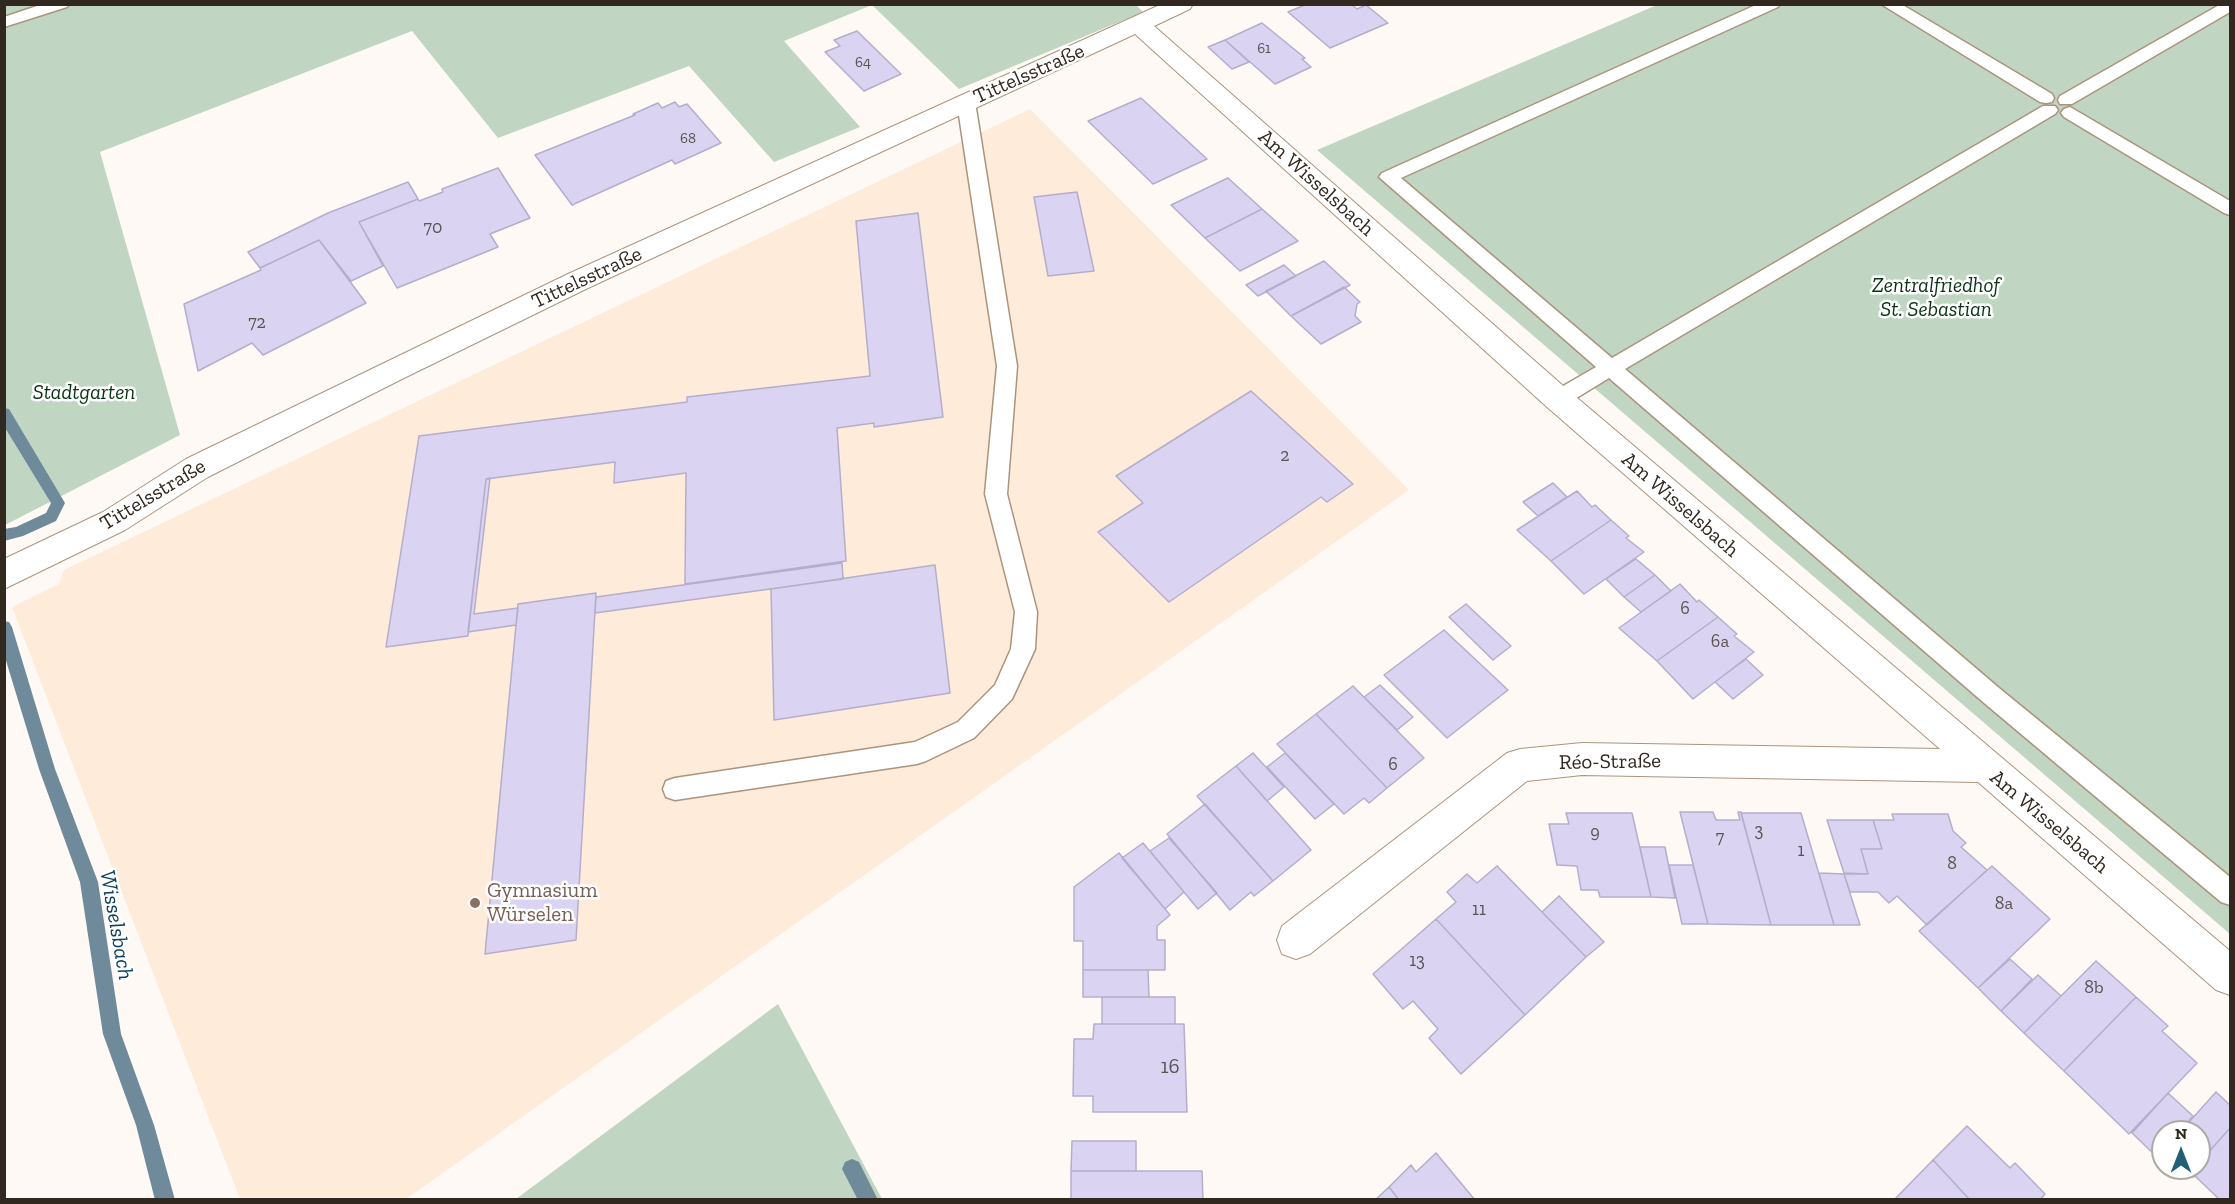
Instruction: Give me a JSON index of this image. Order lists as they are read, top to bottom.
{
  "streets": {
    "street": ["Tittelsstraße", "Am Wisselsbach", "Réo-Straße"]
  },
  "crossings": [
    ["Tittelsstraße", "Am Wisselsbach"],
    ["Am Wisselsbach", "Réo-Straße"]
  ],
  "water": ["Wisselsbach"],
  "parks": ["Zentralfriedhof St. Sebastian", "Stadtgarten"],
  "places": ["Gymnasium Würselen"],
  "house_numbers": [
    "61",
    "64",
    "68",
    "70",
    "72",
    "2",
    "6",
    "6a",
    "6",
    "3",
    "9",
    "7",
    "1",
    "8",
    "8a",
    "11",
    "13",
    "8b",
    "16"
  ],
  "north": "top"
}
